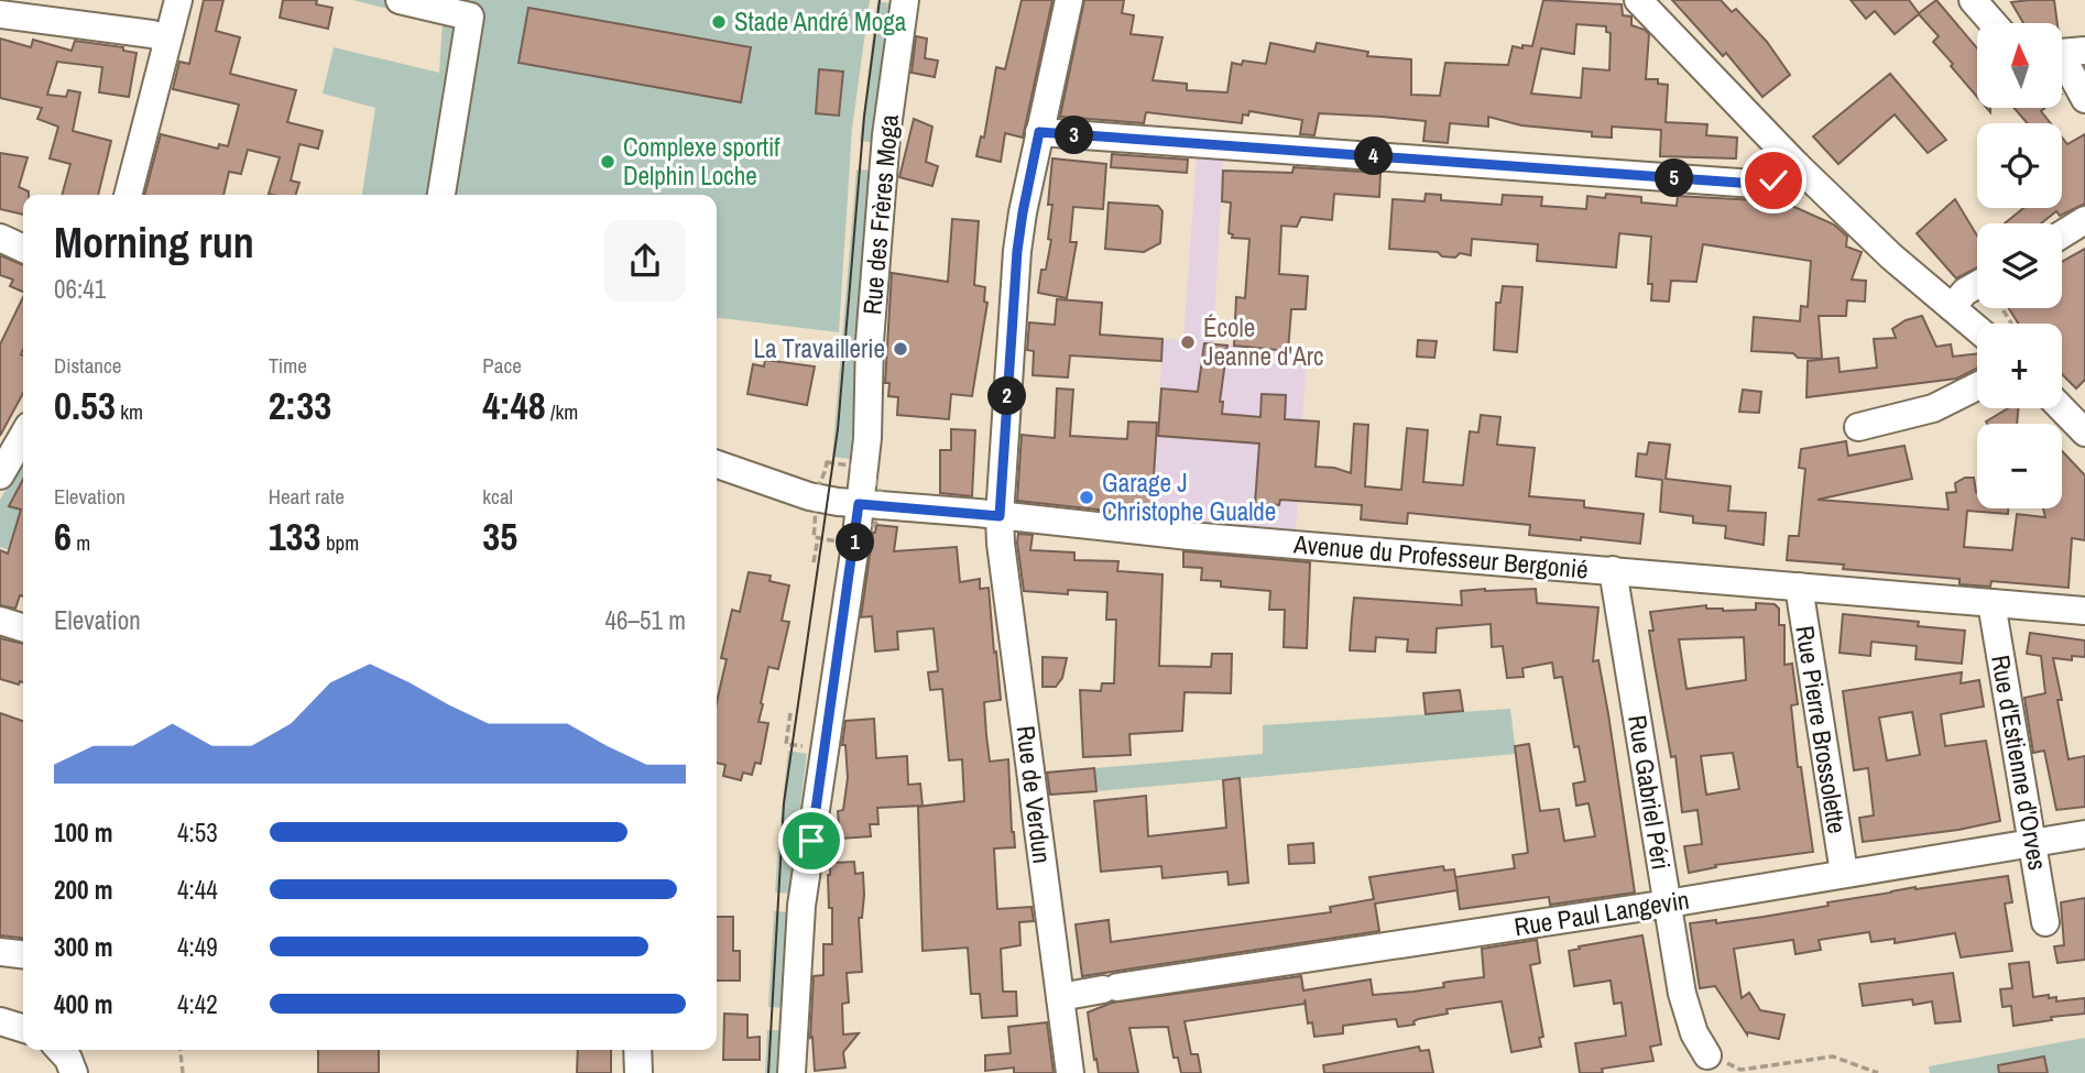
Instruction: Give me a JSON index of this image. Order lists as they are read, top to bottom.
{
  "streets": {
    "street": [
      "Rue des Frères Moga",
      "Avenue du Professeur Bergonié",
      "Rue Pierre Brossolette",
      "Rue d'Estienne d'Orves",
      "Rue Gabriel Péri",
      "Rue de Verdun",
      "Rue Paul Langevin"
    ]
  },
  "crossings": [
    ["Rue des Frères Moga", "Avenue du Professeur Bergonié"],
    ["Avenue du Professeur Bergonié", "Rue Pierre Brossolette"],
    ["Avenue du Professeur Bergonié", "Rue d'Estienne d'Orves"],
    ["Avenue du Professeur Bergonié", "Rue Gabriel Péri"],
    ["Avenue du Professeur Bergonié", "Rue de Verdun"],
    ["Rue Pierre Brossolette", "Rue Paul Langevin"],
    ["Rue d'Estienne d'Orves", "Rue Paul Langevin"],
    ["Rue Gabriel Péri", "Rue Paul Langevin"],
    ["Rue de Verdun", "Rue Paul Langevin"]
  ],
  "places": [
    "Stade André Moga",
    "Complexe sportif Delphin Loche",
    "École Jeanne d'Arc",
    "La Travaillerie",
    "Garage J Christophe Gualde"
  ],
  "north": "top",
  "page": {
    "map_buttons": ["+", "−"],
    "pins": [
      "3",
      "4",
      "5",
      "2",
      "1"
    ],
    "heading": ["Morning run", "06:41"],
    "stats": [
      ["Distance", "0.53 km"],
      ["Time", "2:33"],
      ["Pace", "4:48 /km"],
      ["Elevation", "6 m"],
      ["Heart rate", "133 bpm"],
      ["kcal", "35"]
    ],
    "chart": ["Elevation", "46–51 m"],
    "list": [
      {
        "name": "100 m",
        "note": "4:53"
      },
      {
        "name": "200 m",
        "note": "4:44"
      },
      {
        "name": "300 m",
        "note": "4:49"
      },
      {
        "name": "400 m",
        "note": "4:42"
      }
    ]
  }
}
